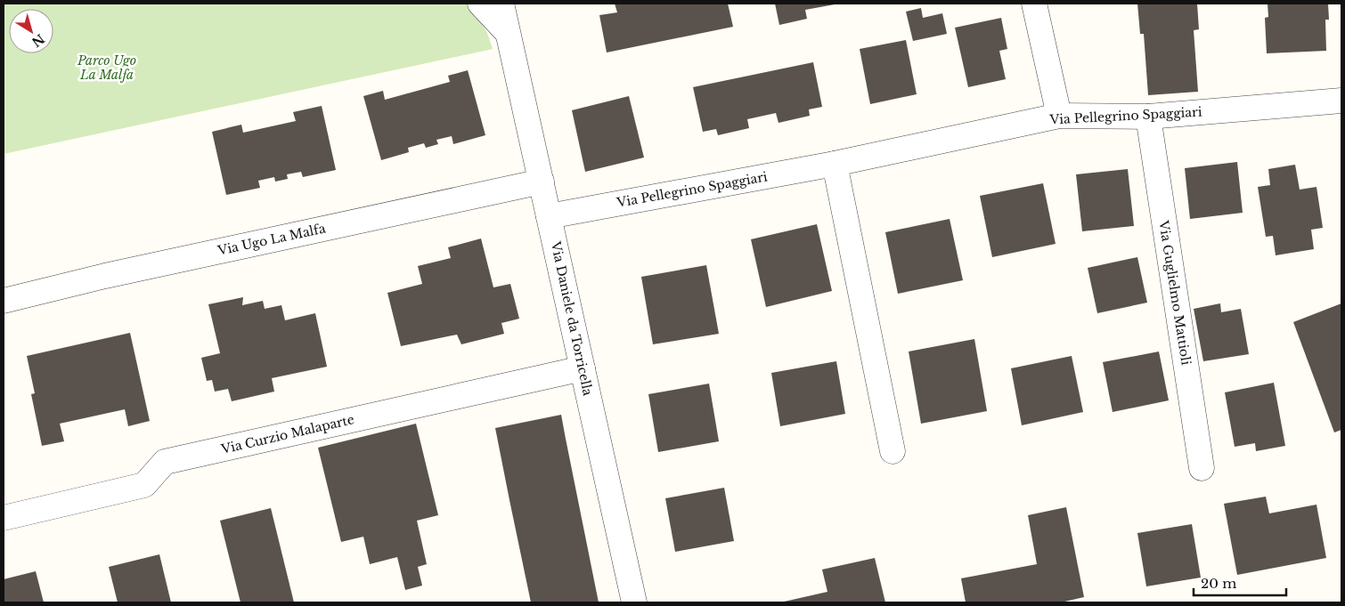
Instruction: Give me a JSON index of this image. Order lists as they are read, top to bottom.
{
  "streets": {
    "street": [
      "Via Pellegrino Spaggiari",
      "Via Ugo La Malfa",
      "Via Guglielmo Mattioli",
      "Via Daniele da Torricella",
      "Via Curzio Malaparte"
    ]
  },
  "crossings": [
    ["Via Pellegrino Spaggiari", "Via Guglielmo Mattioli"],
    ["Via Pellegrino Spaggiari", "Via Daniele da Torricella"],
    ["Via Ugo La Malfa", "Via Daniele da Torricella"],
    ["Via Daniele da Torricella", "Via Curzio Malaparte"]
  ],
  "parks": ["Parco Ugo La Malfa"],
  "scale_bar": "20 m",
  "north": "bottom right"
}
